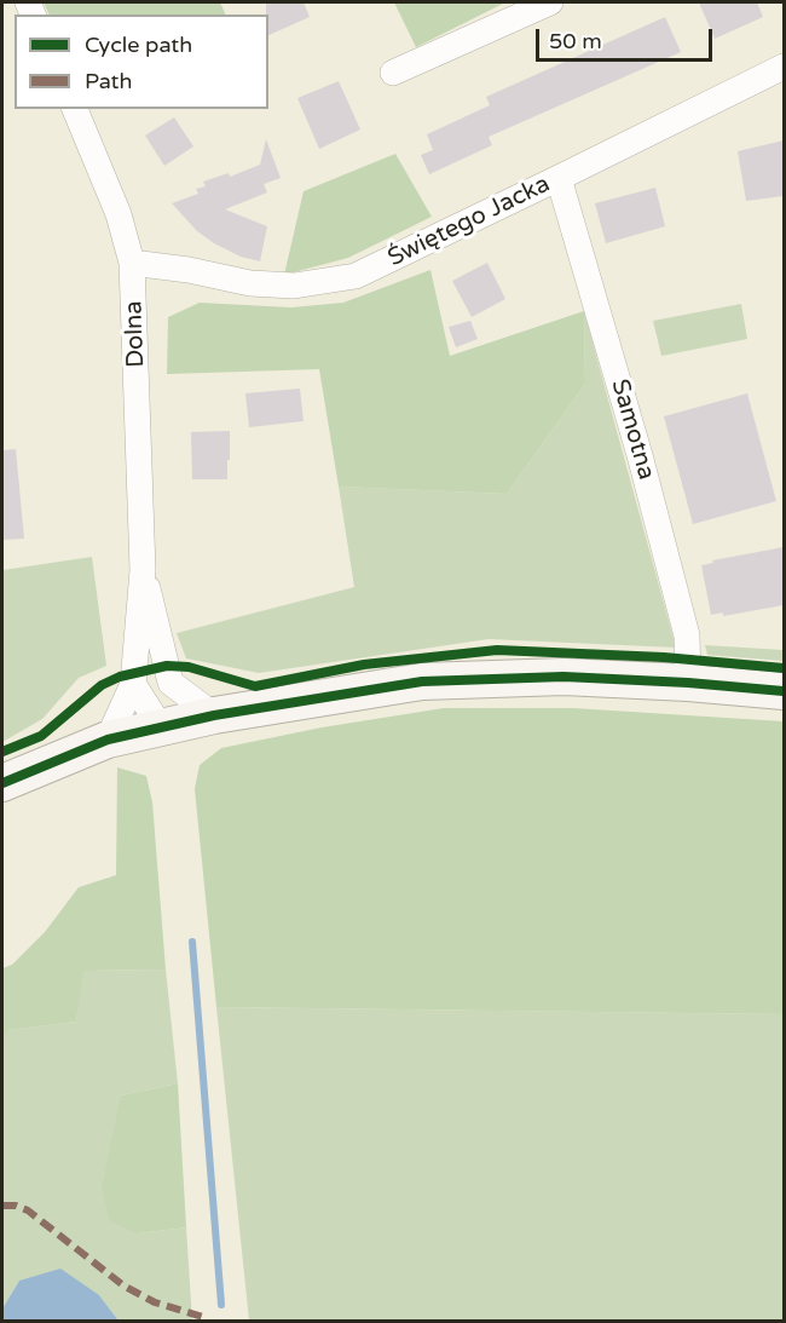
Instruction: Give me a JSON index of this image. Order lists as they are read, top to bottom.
{
  "streets": {
    "street": ["Świętego Jacka", "Dolna", "Samotna"]
  },
  "crossings": [
    ["Świętego Jacka", "Dolna"],
    ["Świętego Jacka", "Samotna"]
  ],
  "legend": ["Cycle path", "Path"],
  "scale_bar": "50 m"
}
